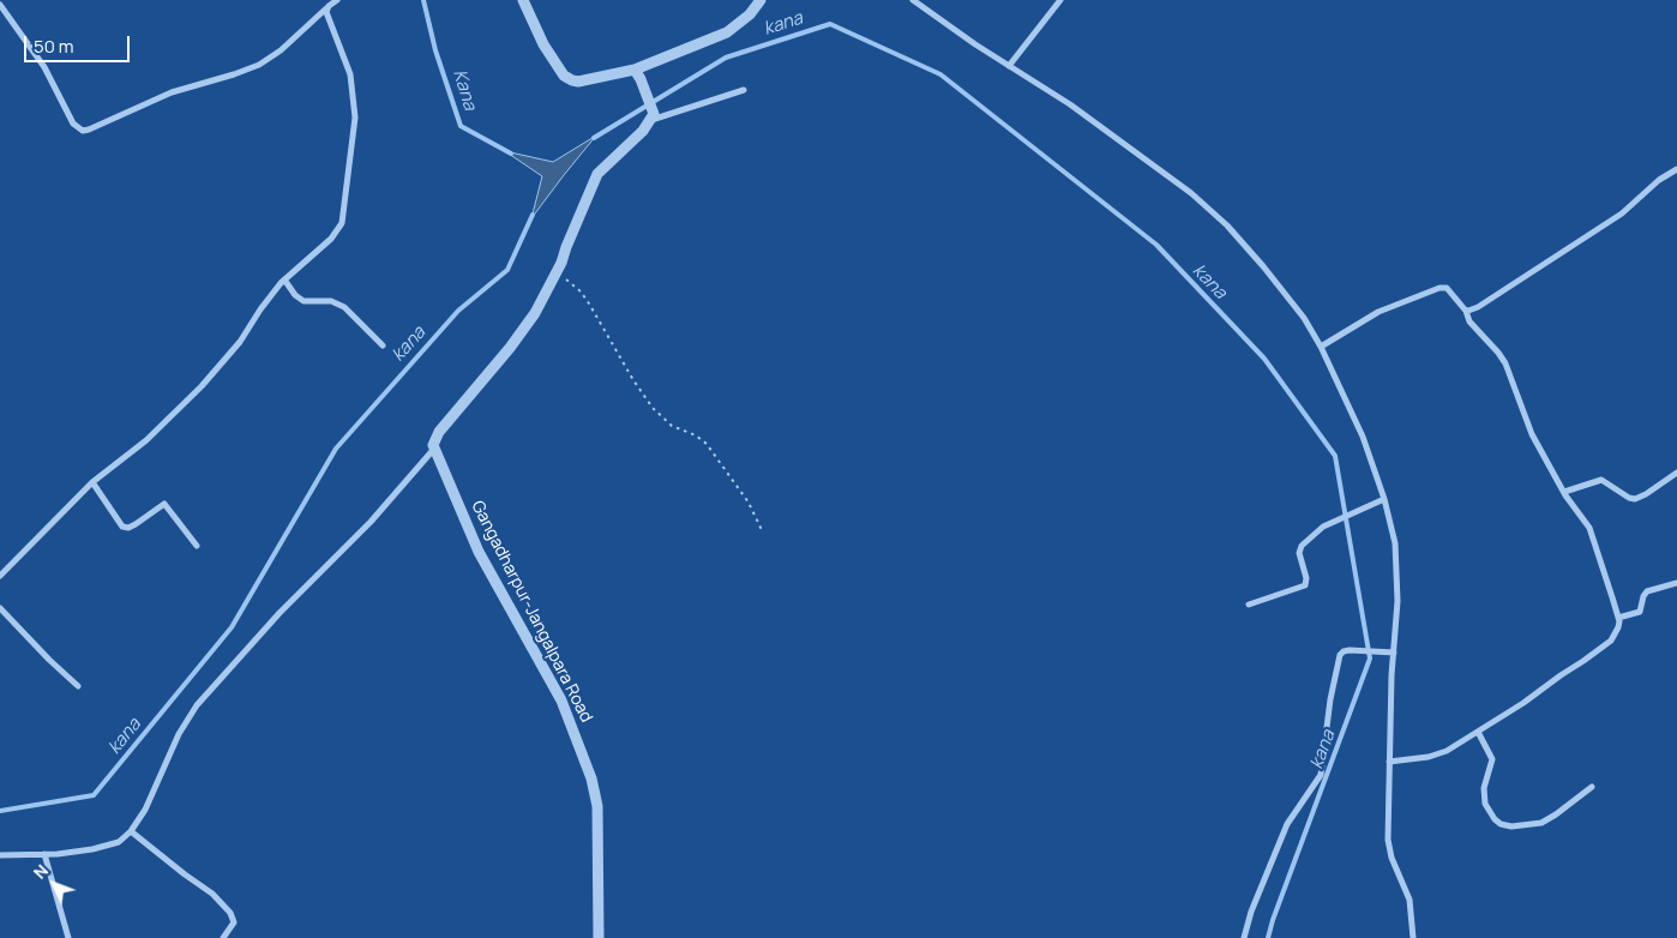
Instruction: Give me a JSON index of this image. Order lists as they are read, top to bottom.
{
  "streets": {
    "street": ["Gangadharpur-Jangalpara Road"]
  },
  "water": ["kana", "Kana"],
  "scale_bar": "50 m",
  "north": "top left"
}
